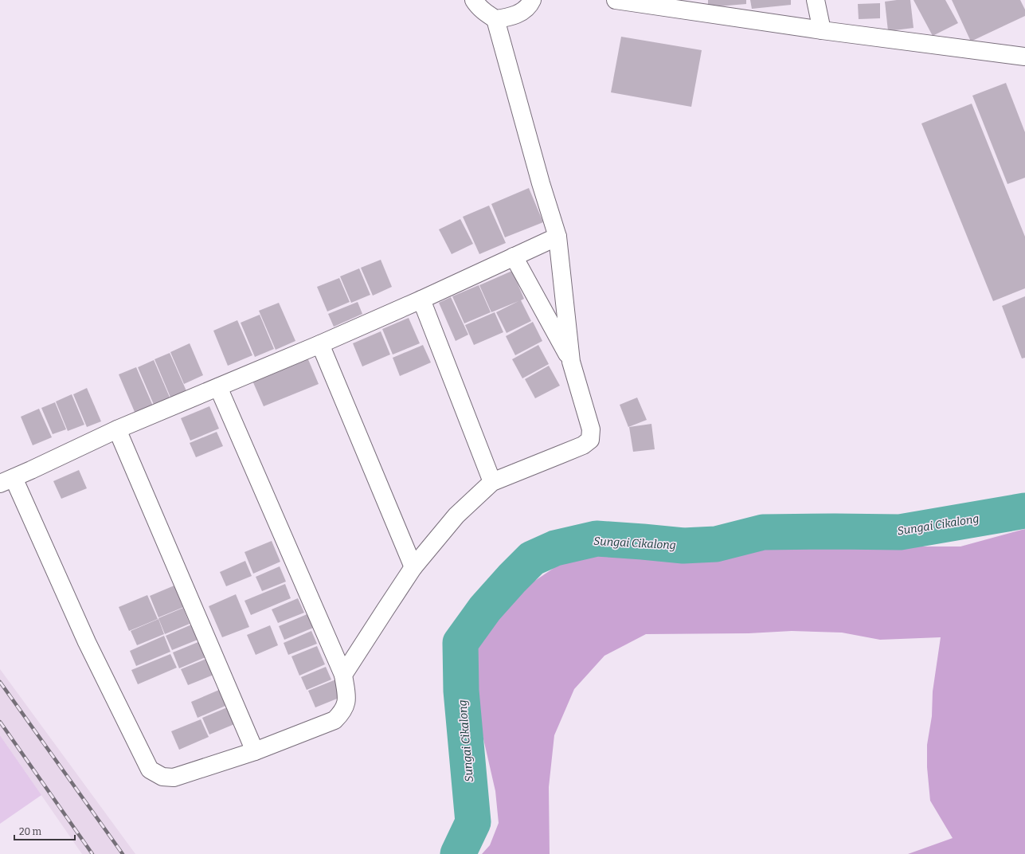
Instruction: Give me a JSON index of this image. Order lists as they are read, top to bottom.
{
  "water": ["Sungai Cikalong"],
  "scale_bar": "20 m"
}
